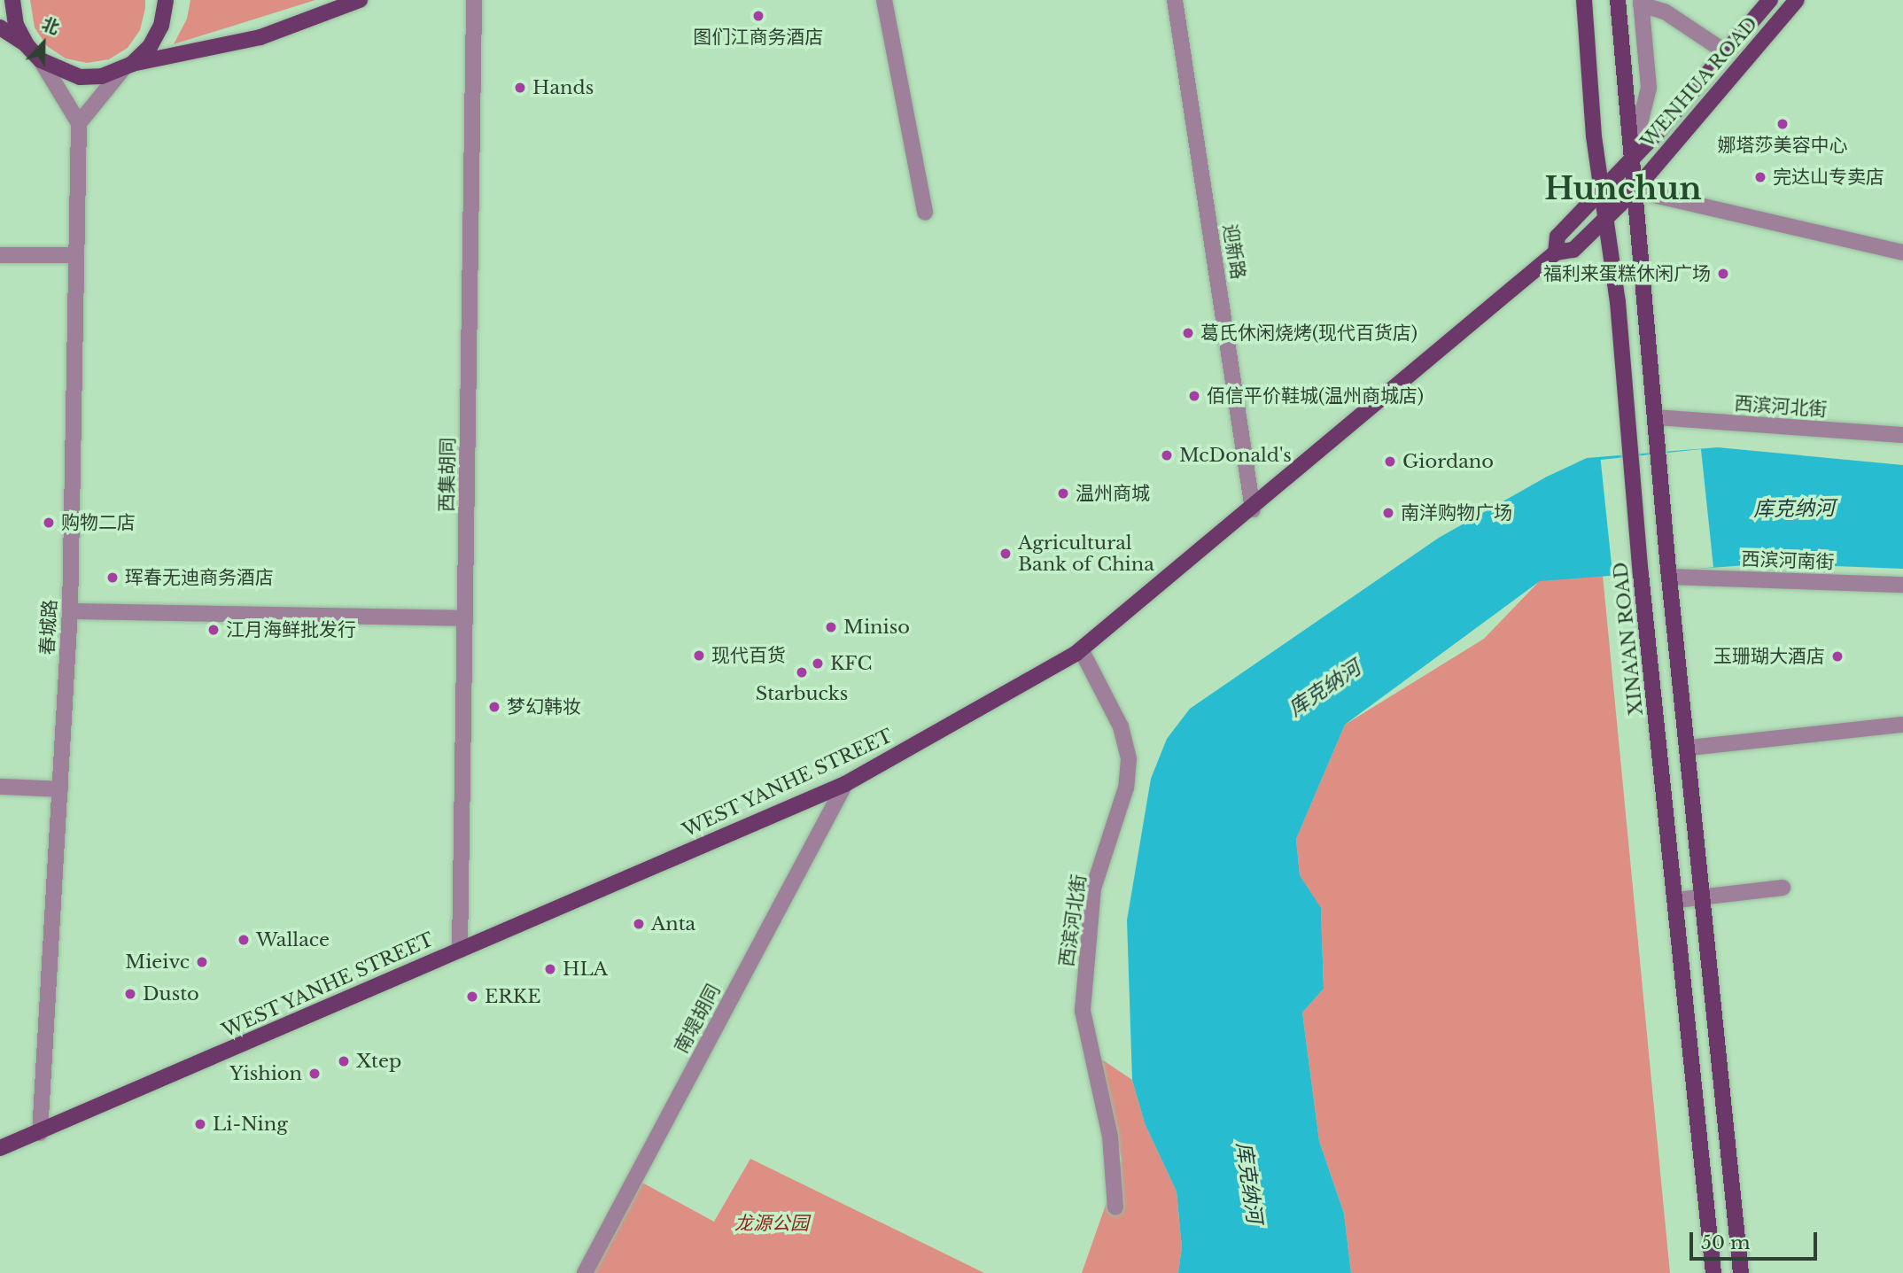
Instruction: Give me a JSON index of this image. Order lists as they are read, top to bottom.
{
  "streets": {
    "main road": ["WENHUA ROAD", "XINA'AN ROAD", "WEST YANHE STREET"],
    "street": [
      "迎新路",
      "西滨河北街",
      "西集胡同",
      "西滨河南街",
      "春城路",
      "南堤胡同"
    ]
  },
  "crossings": [
    ["WENHUA ROAD", "XINA'AN ROAD"],
    ["WENHUA ROAD", "WEST YANHE STREET"],
    ["迎新路", "WEST YANHE STREET"],
    ["西滨河北街", "WEST YANHE STREET"],
    ["西集胡同", "WEST YANHE STREET"],
    ["春城路", "WEST YANHE STREET"],
    ["XINA'AN ROAD", "WEST YANHE STREET"],
    ["WEST YANHE STREET", "南堤胡同"]
  ],
  "districts": ["Hunchun"],
  "water": ["库克纳河"],
  "parks": ["龙源公园"],
  "places": [
    "图们江商务酒店",
    "Hands",
    "娜塔莎美容中心",
    "完达山专卖店",
    "福利来蛋糕休闲广场",
    "葛氏休闲烧烤(现代百货店)",
    "佰信平价鞋城(温州商城店)",
    "McDonald's",
    "Giordano",
    "温州商城",
    "南洋购物广场",
    "购物二店",
    "Agricultural Bank of China",
    "珲春无迪商务酒店",
    "Miniso",
    "江月海鲜批发行",
    "现代百货",
    "玉珊瑚大酒店",
    "KFC",
    "Starbucks",
    "梦幻韩妆",
    "Anta",
    "Wallace",
    "Mieivc",
    "HLA",
    "Dusto",
    "ERKE",
    "Xtep",
    "Yishion",
    "Li-Ning"
  ],
  "scale_bar": "50 m",
  "north": "top"
}
